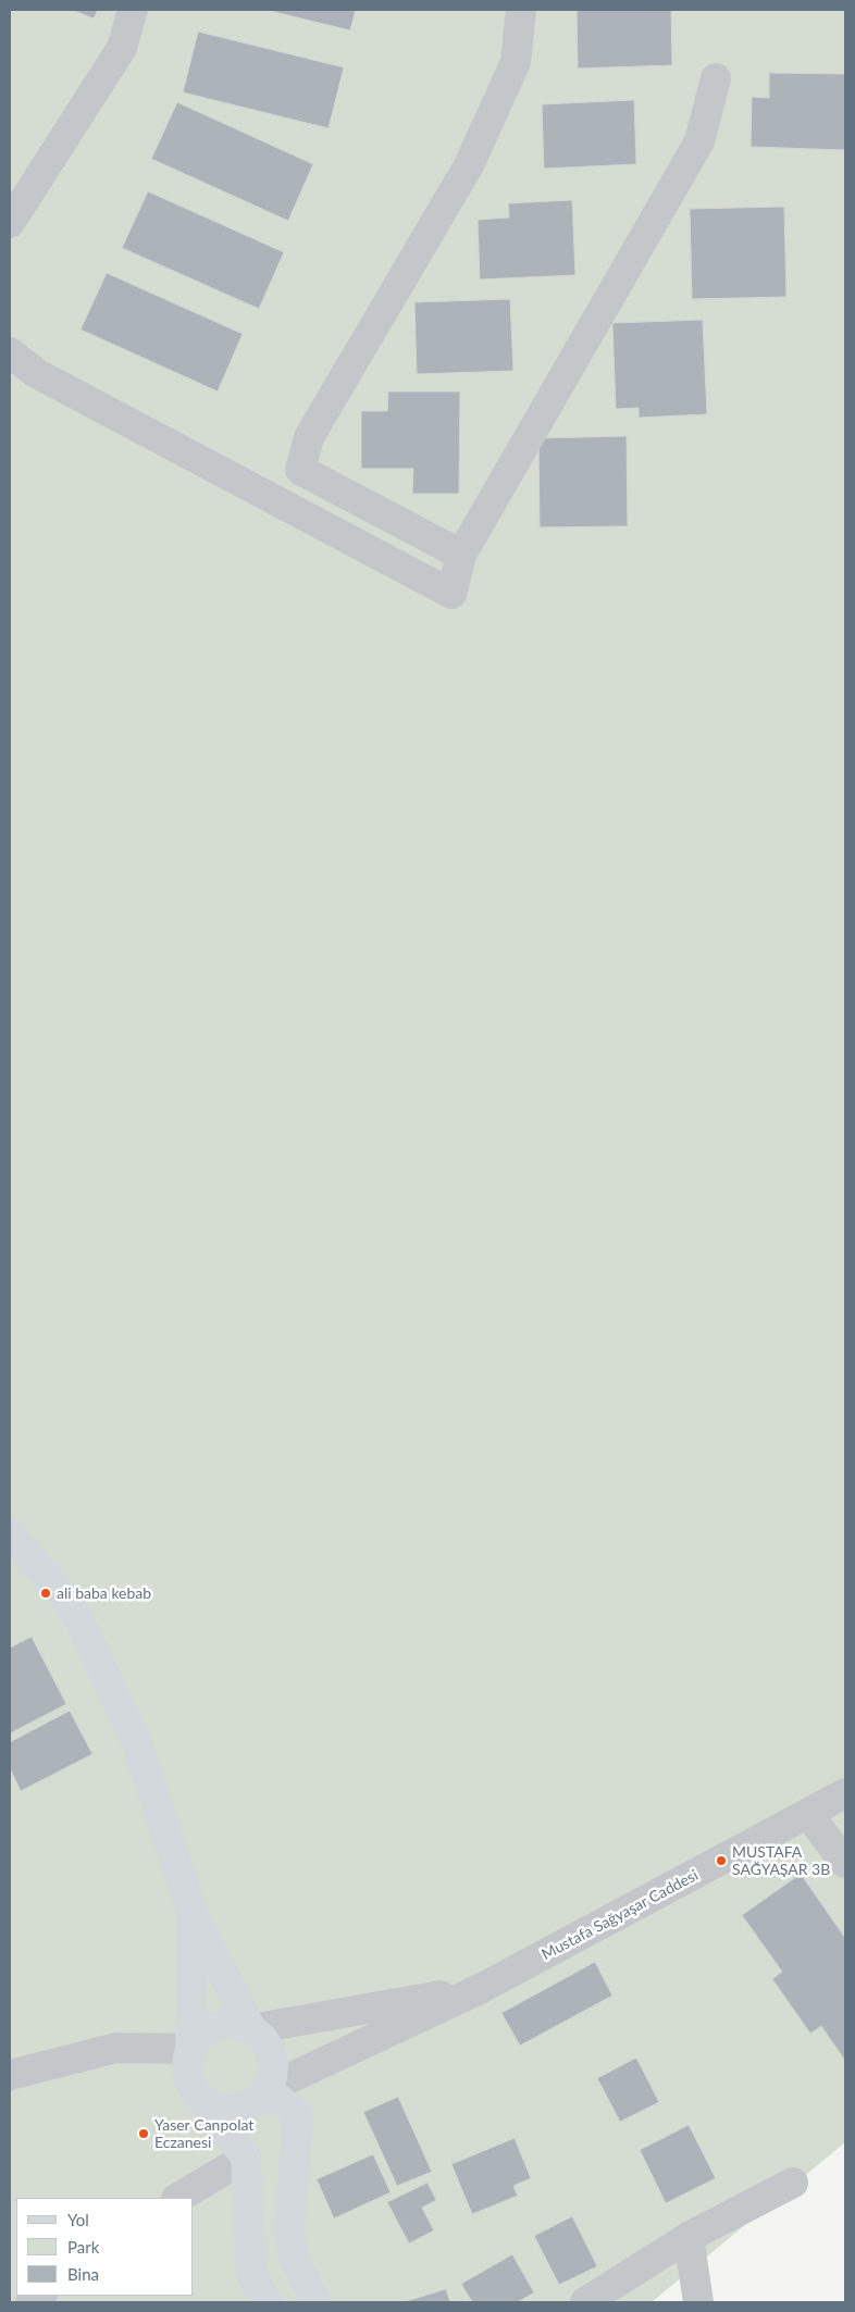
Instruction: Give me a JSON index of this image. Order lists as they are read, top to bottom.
{
  "streets": {
    "street": ["Mustafa Sağyaşar Caddesi"]
  },
  "places": ["ali baba kebab", "MUSTAFA SAĞYAŞAR 3B", "Yaser Canpolat Eczanesi"],
  "legend": ["Yol", "Park", "Bina"]
}
